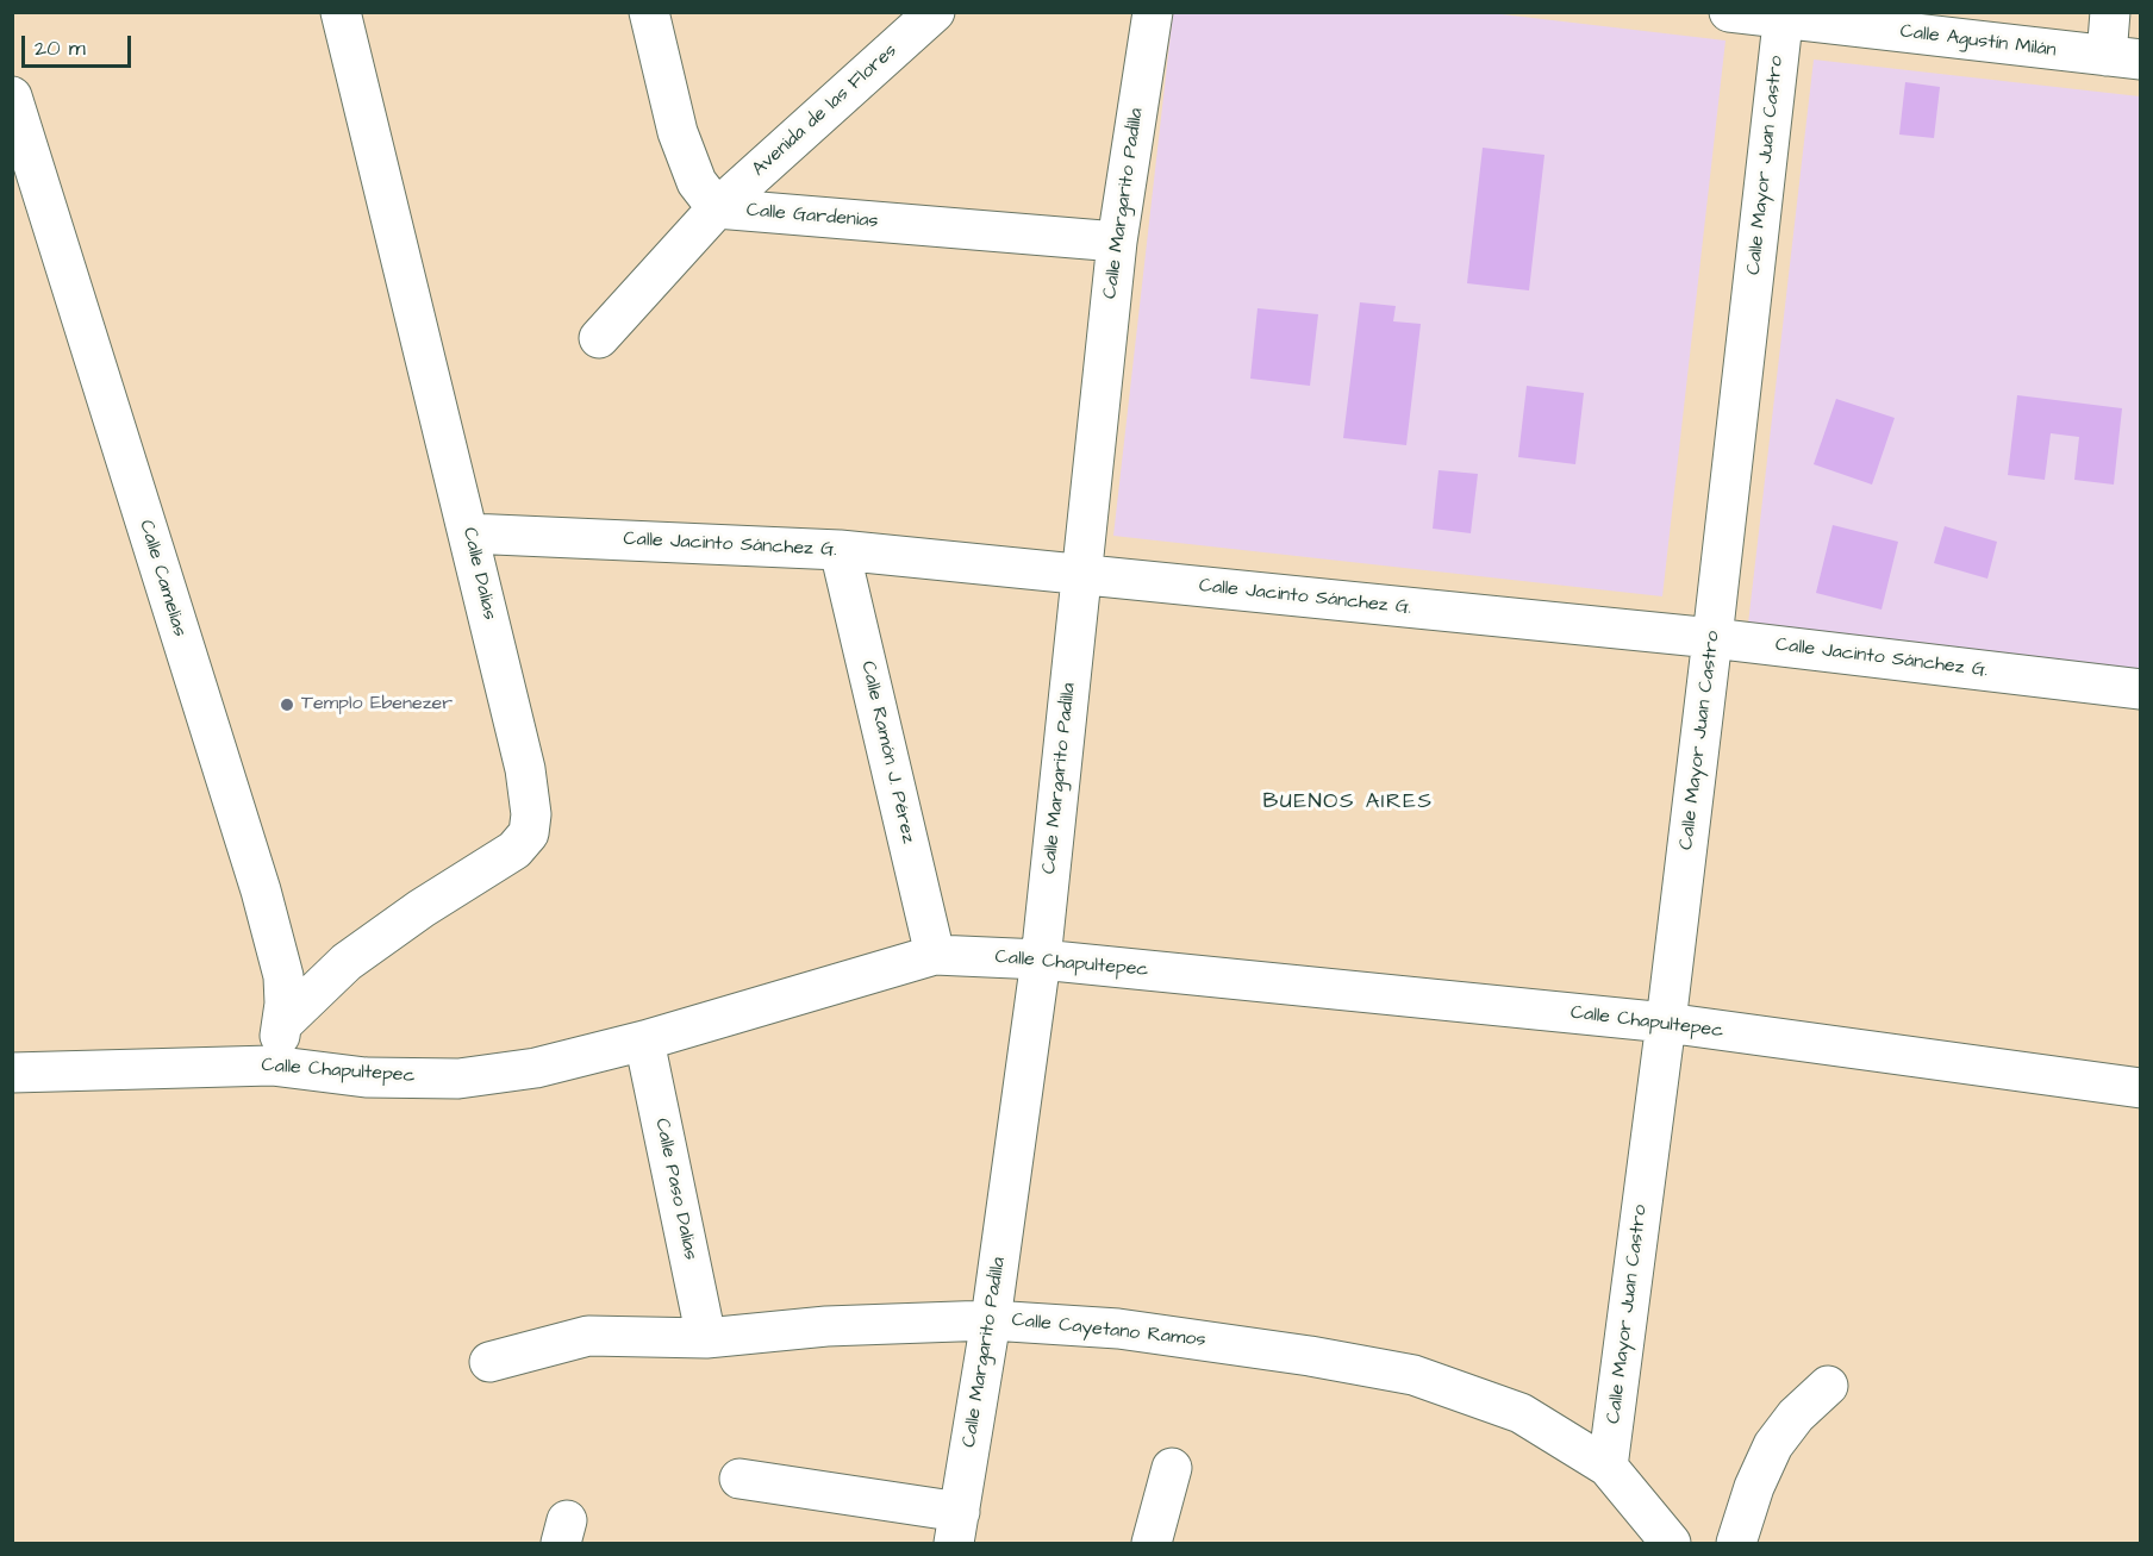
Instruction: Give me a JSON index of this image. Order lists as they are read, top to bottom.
{
  "streets": {
    "street": [
      "Calle Agustín Milán",
      "Avenida de las Flores",
      "Calle Mayor Juan Castro",
      "Calle Margarito Padilla",
      "Calle Gardenias",
      "Calle Jacinto Sánchez G.",
      "Calle Dalias",
      "Calle Camelias",
      "Calle Ramón J. Pérez",
      "Calle Chapultepec",
      "Calle Paso Dalias",
      "Calle Cayetano Ramos"
    ]
  },
  "crossings": [
    ["Calle Agustín Milán", "Calle Mayor Juan Castro"],
    ["Avenida de las Flores", "Calle Gardenias"],
    ["Calle Mayor Juan Castro", "Calle Jacinto Sánchez G."],
    ["Calle Mayor Juan Castro", "Calle Chapultepec"],
    ["Calle Mayor Juan Castro", "Calle Cayetano Ramos"],
    ["Calle Margarito Padilla", "Calle Gardenias"],
    ["Calle Margarito Padilla", "Calle Jacinto Sánchez G."],
    ["Calle Margarito Padilla", "Calle Chapultepec"],
    ["Calle Margarito Padilla", "Calle Cayetano Ramos"],
    ["Calle Jacinto Sánchez G.", "Calle Dalias"],
    ["Calle Jacinto Sánchez G.", "Calle Ramón J. Pérez"],
    ["Calle Dalias", "Calle Camelias"],
    ["Calle Camelias", "Calle Chapultepec"],
    ["Calle Ramón J. Pérez", "Calle Chapultepec"],
    ["Calle Chapultepec", "Calle Paso Dalias"],
    ["Calle Paso Dalias", "Calle Cayetano Ramos"]
  ],
  "districts": ["BUENOS AIRES"],
  "places": ["Templo Ebenezer"],
  "scale_bar": "20 m"
}
